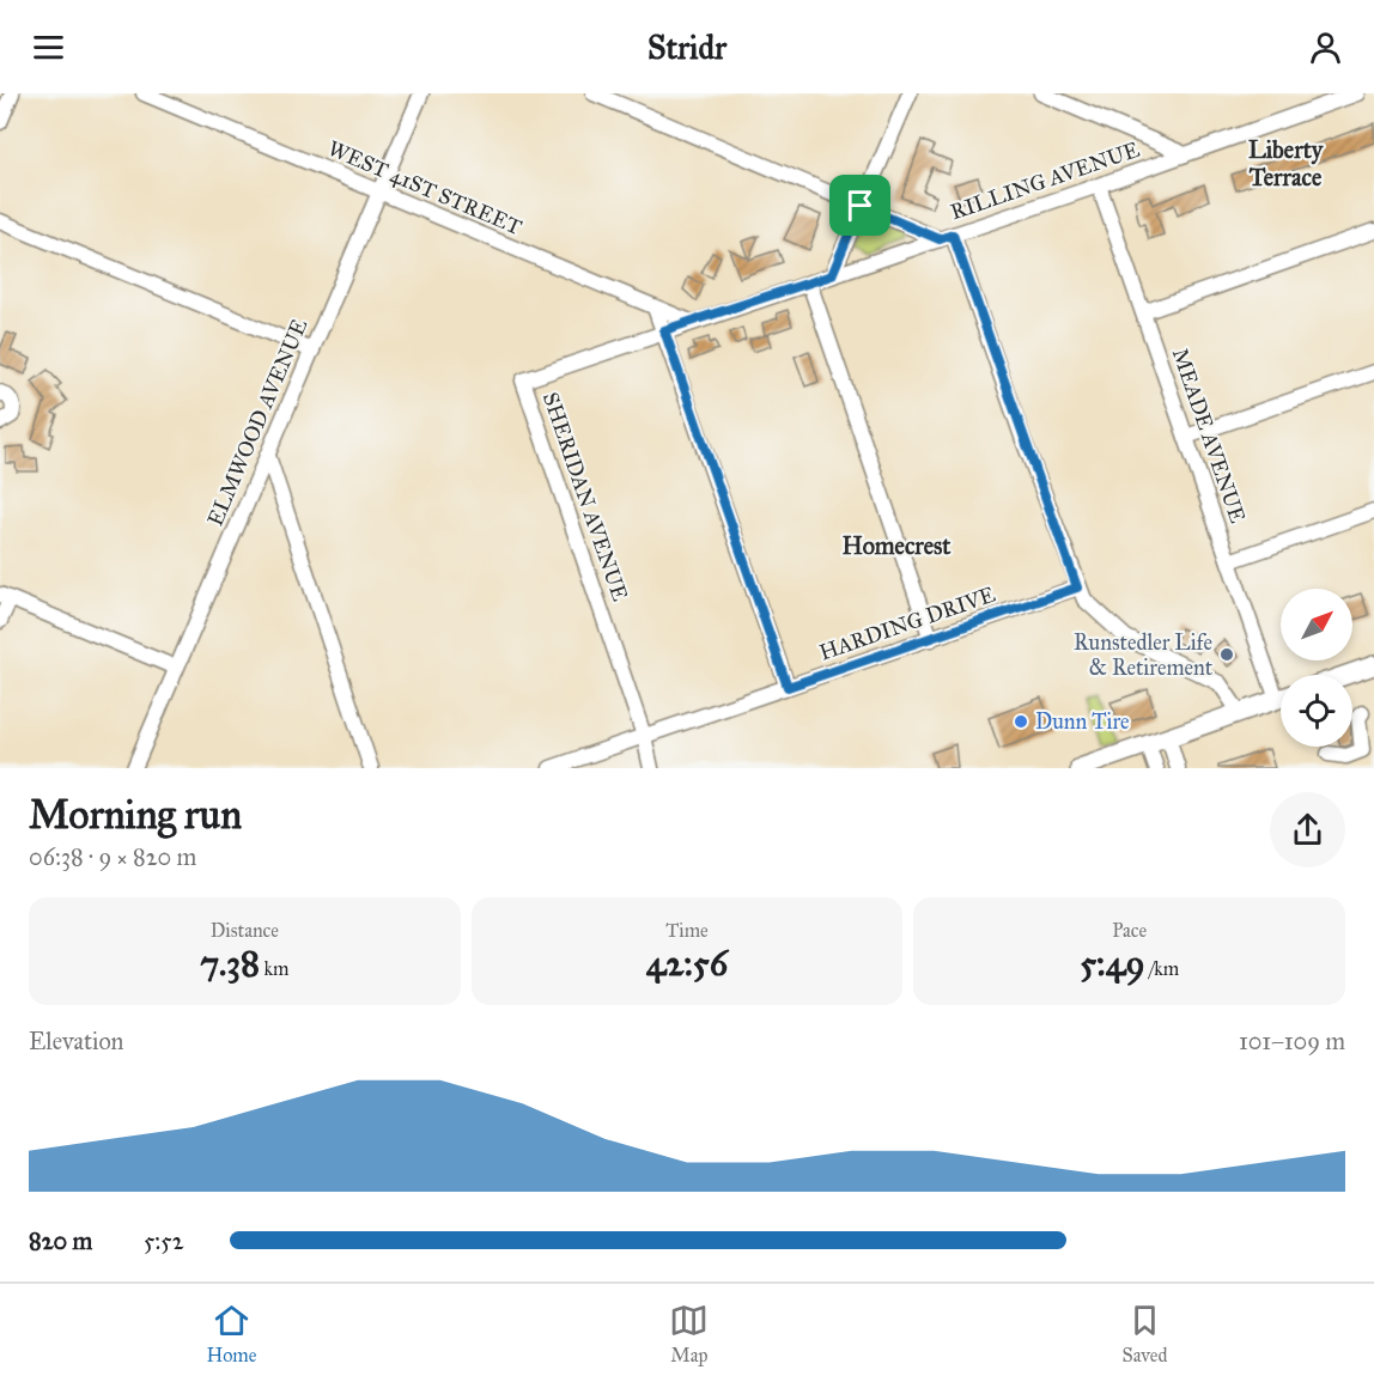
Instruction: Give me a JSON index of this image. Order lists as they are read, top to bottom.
{
  "streets": {
    "street": [
      "RILLING AVENUE",
      "WEST 41ST STREET",
      "ELMWOOD AVENUE",
      "MEADE AVENUE",
      "SHERIDAN AVENUE",
      "HARDING DRIVE"
    ]
  },
  "crossings": [
    ["RILLING AVENUE", "WEST 41ST STREET"],
    ["RILLING AVENUE", "MEADE AVENUE"],
    ["RILLING AVENUE", "SHERIDAN AVENUE"],
    ["WEST 41ST STREET", "ELMWOOD AVENUE"],
    ["SHERIDAN AVENUE", "HARDING DRIVE"]
  ],
  "districts": ["Liberty Terrace", "Homecrest"],
  "places": ["Runstedler Life & Retirement", "Dunn Tire"],
  "north": "top right",
  "page": {
    "header": "Stridr",
    "heading": ["Morning run", "06:38 · 9 × 820 m"],
    "stats": [
      ["Distance", "7.38 km"],
      ["Time", "42:56"],
      ["Pace", "5:49 /km"]
    ],
    "chart": ["Elevation", "101–109 m"],
    "list": [
      {
        "name": "820 m",
        "note": "5:52"
      }
    ],
    "tabs": ["Home", "Map", "Saved"]
  }
}
